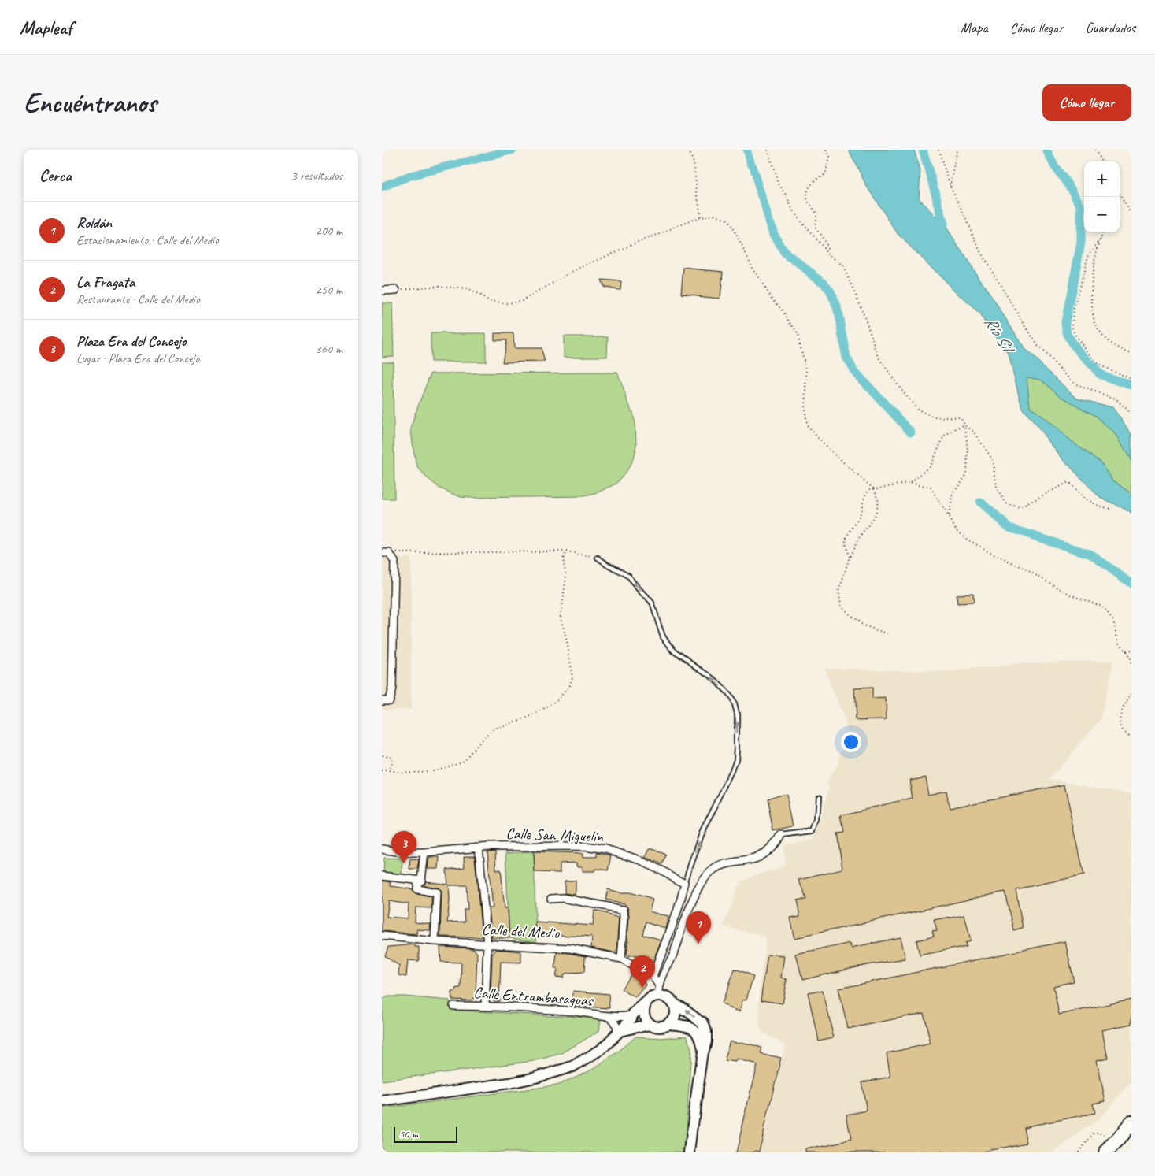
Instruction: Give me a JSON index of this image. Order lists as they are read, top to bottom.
{
  "streets": {
    "street": ["Calle San Miguelín", "Calle del Medio", "Calle Entrambasaguas"]
  },
  "water": ["Río Sil"],
  "scale_bar": "50 m",
  "page": {
    "header": "Mapleaf",
    "nav": ["Mapa", "Cómo llegar", "Guardados"],
    "buttons": "Cómo llegar",
    "title": "Encuéntranos",
    "heading": ["Cerca", "3 resultados"],
    "map_buttons": ["+", "−"],
    "list": [
      {
        "mark": "1",
        "name": "Roldán",
        "note": "Estacionamiento · Calle del Medio",
        "value": "200 m"
      },
      {
        "mark": "2",
        "name": "La Fragata",
        "note": "Restaurante · Calle del Medio",
        "value": "250 m"
      },
      {
        "mark": "3",
        "name": "Plaza Era del Concejo",
        "note": "Lugar · Plaza Era del Concejo",
        "value": "360 m"
      }
    ],
    "pins": ["3", "1", "2"],
    "scale": "50 m"
  }
}
